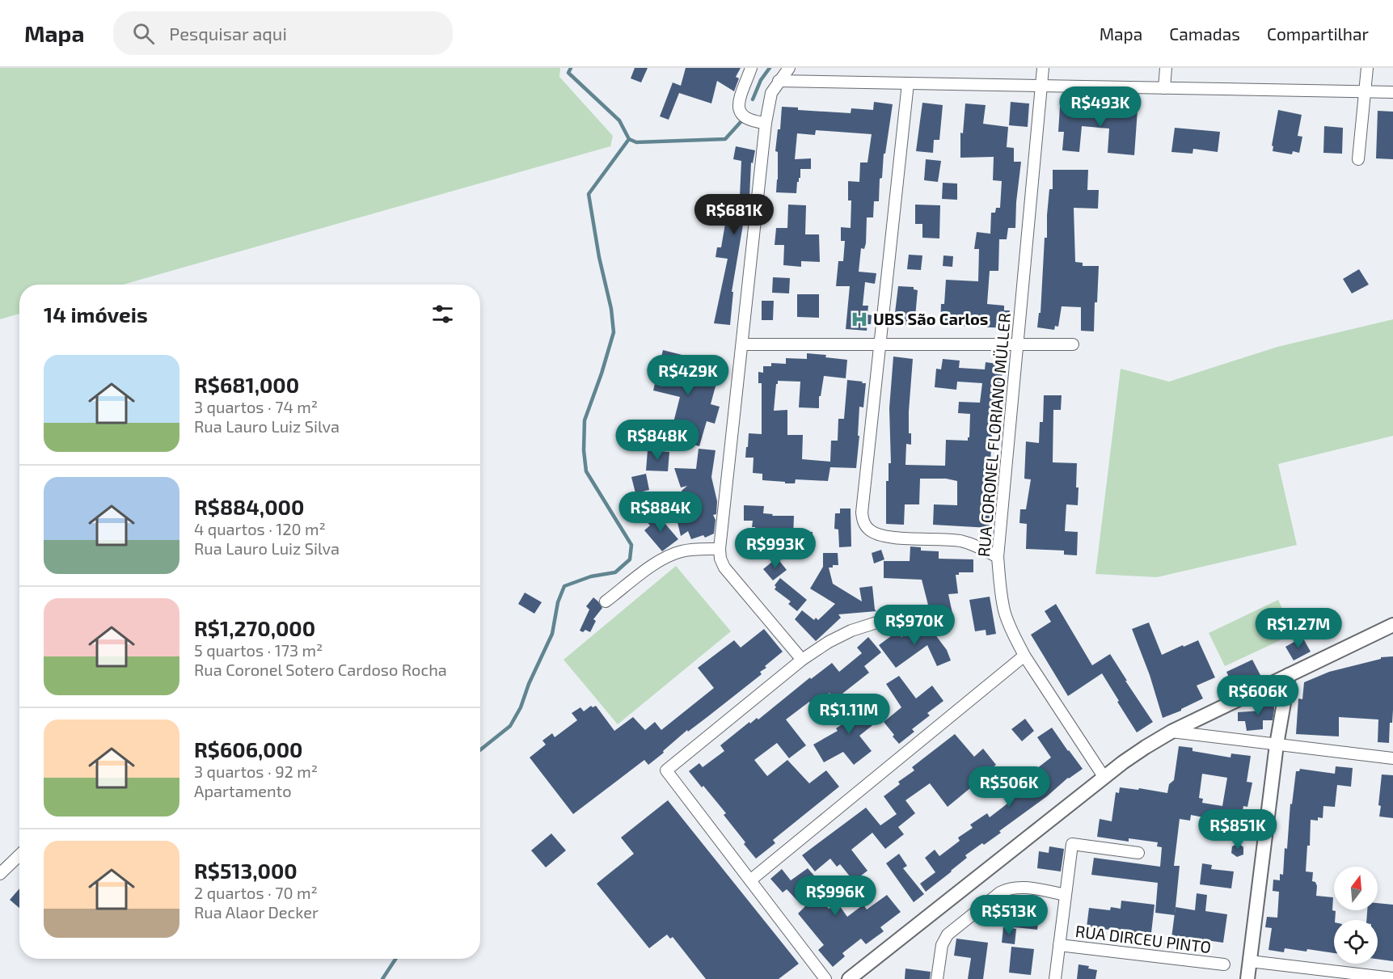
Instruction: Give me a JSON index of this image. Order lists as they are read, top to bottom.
{
  "streets": {
    "street": ["RUA CORONEL FLORIANO MÜLLER", "RUA DIRCEU PINTO"]
  },
  "places": {
    "hospital": ["UBS São Carlos"]
  },
  "north": "top",
  "page": {
    "header": "Mapa",
    "search": "Pesquisar aqui",
    "nav": ["Mapa", "Camadas", "Compartilhar"],
    "price": [
      "R$493K",
      "R$681K",
      "R$429K",
      "R$848K",
      "R$884K",
      "R$993K",
      "R$970K",
      "R$1.27M",
      "R$606K",
      "R$1.11M",
      "R$506K",
      "R$851K",
      "R$996K",
      "R$513K"
    ],
    "heading": "14 imóveis",
    "list": [
      {
        "name": "R$681,000",
        "note": "3 quartos · 74 m² · Rua Lauro Luiz Silva"
      },
      {
        "name": "R$884,000",
        "note": "4 quartos · 120 m² · Rua Lauro Luiz Silva"
      },
      {
        "name": "R$1,270,000",
        "note": "5 quartos · 173 m² · Rua Coronel Sotero Cardoso Rocha"
      },
      {
        "name": "R$606,000",
        "note": "3 quartos · 92 m² · Apartamento"
      },
      {
        "name": "R$513,000",
        "note": "2 quartos · 70 m² · Rua Alaor Decker"
      }
    ]
  }
}
